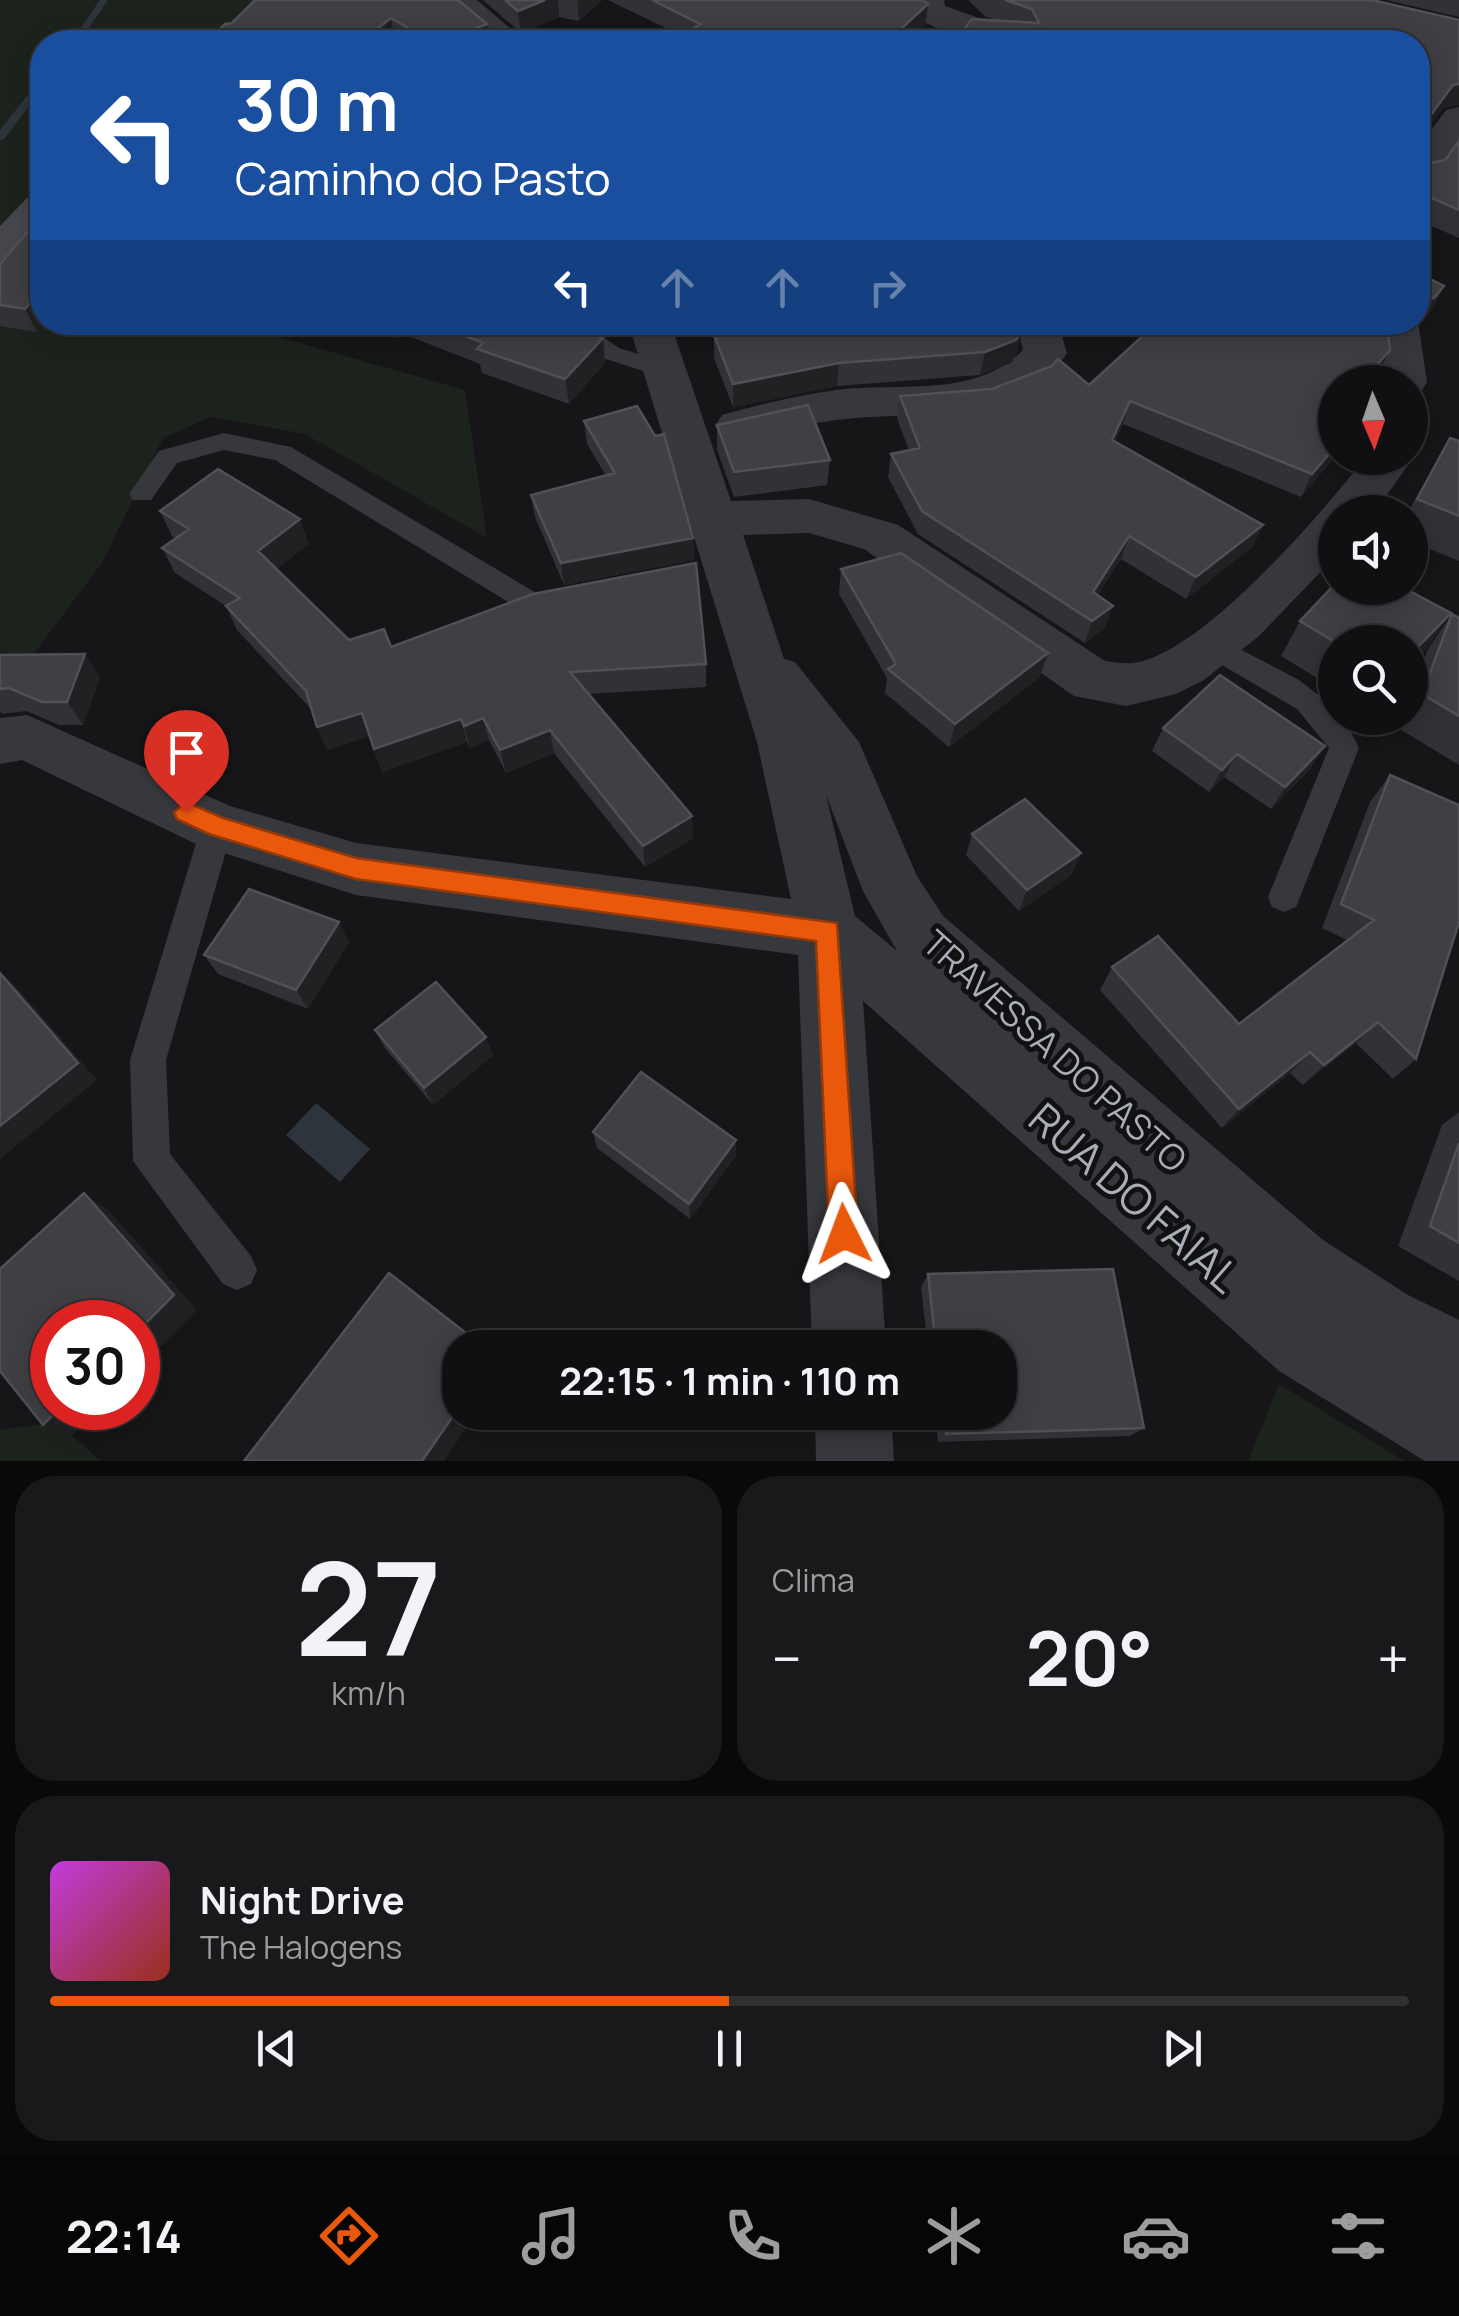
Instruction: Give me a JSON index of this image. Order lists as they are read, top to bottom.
{
  "streets": {
    "street": ["TRAVESSA DO PASTO", "RUA DO FAIAL"]
  },
  "north": "bottom",
  "page": {
    "turn": ["30 m", "Caminho do Pasto"],
    "limit": "30",
    "trip": "22:15 · 1 min · 110 m",
    "tile": [
      ["27", "km/h"],
      "Clima"
    ],
    "heat": ["−", "20°", "+"],
    "song": ["Night Drive", "The Halogens"],
    "tabs": "22:14"
  }
}
